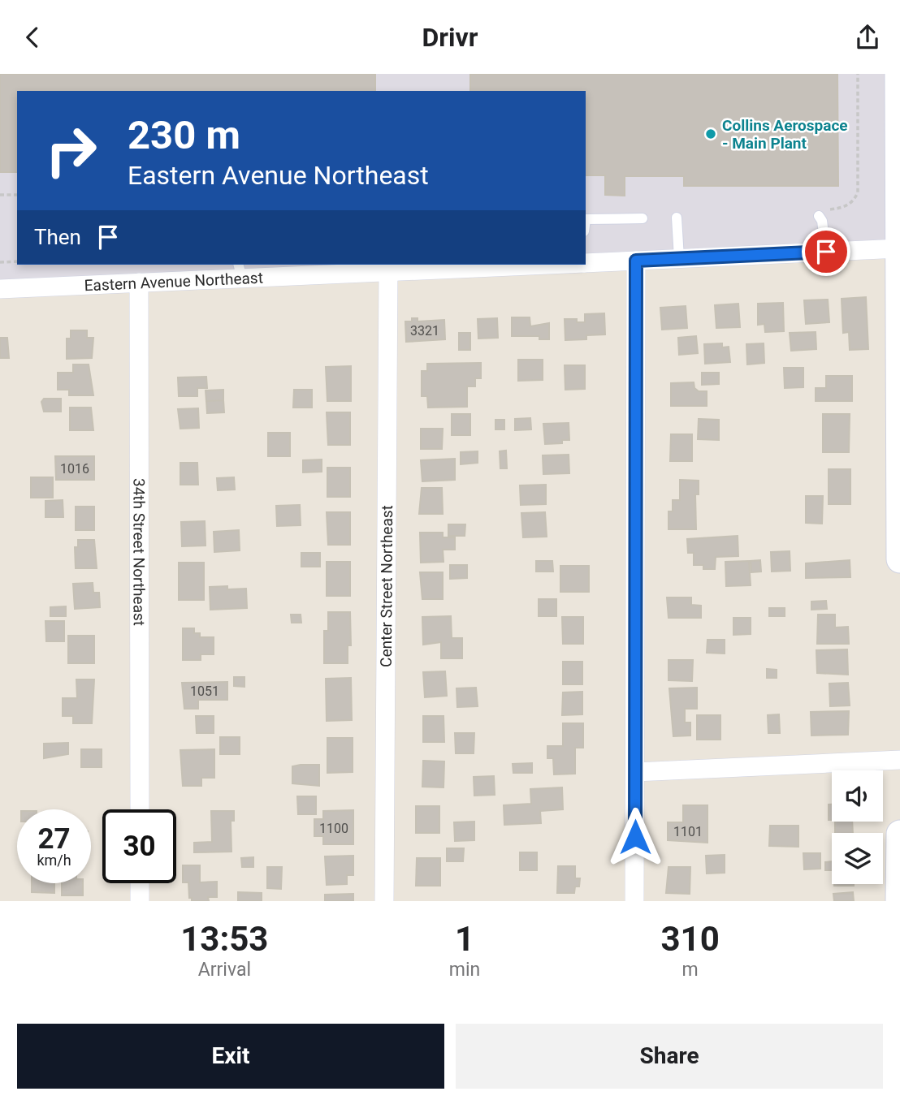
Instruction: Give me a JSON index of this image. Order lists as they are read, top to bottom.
{
  "streets": {
    "street": ["Eastern Avenue Northeast", "34th Street Northeast", "Center Street Northeast"]
  },
  "crossings": [
    ["Eastern Avenue Northeast", "34th Street Northeast"],
    ["Eastern Avenue Northeast", "Center Street Northeast"]
  ],
  "places": ["Collins Aerospace - Main Plant"],
  "house_numbers": [
    "3321",
    "1016",
    "1051",
    "1100",
    "1101"
  ],
  "page": {
    "header": "Drivr",
    "turn": ["230 m", "Eastern Avenue Northeast"],
    "then": "Then",
    "speed": "27 km/h",
    "limit": "30",
    "eta": [
      "13:53",
      "Arrival",
      "1",
      "min",
      "310",
      "m"
    ],
    "buttons": ["Exit", "Share"]
  }
}
